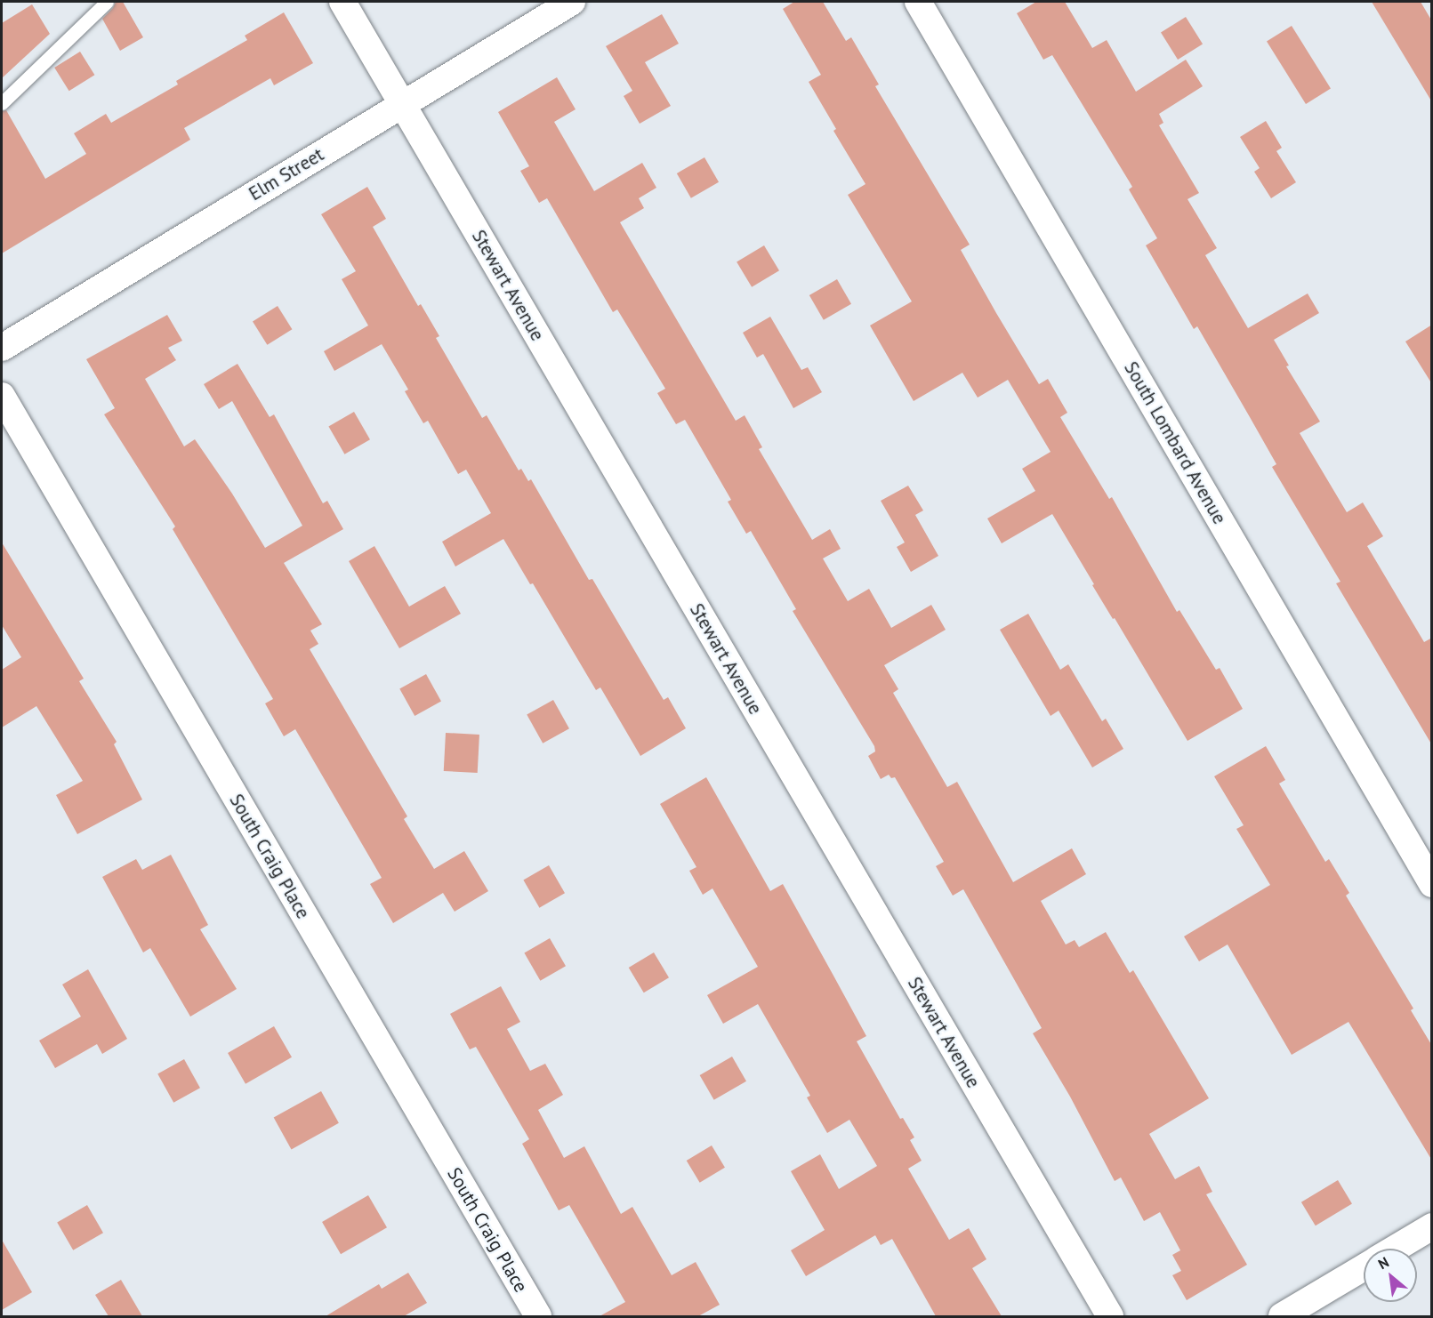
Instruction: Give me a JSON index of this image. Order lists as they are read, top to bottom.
{
  "streets": {
    "street": [
      "Elm Street",
      "Stewart Avenue",
      "South Lombard Avenue",
      "South Craig Place"
    ]
  },
  "crossings": [
    ["Elm Street", "Stewart Avenue"]
  ],
  "north": "top left"
}
